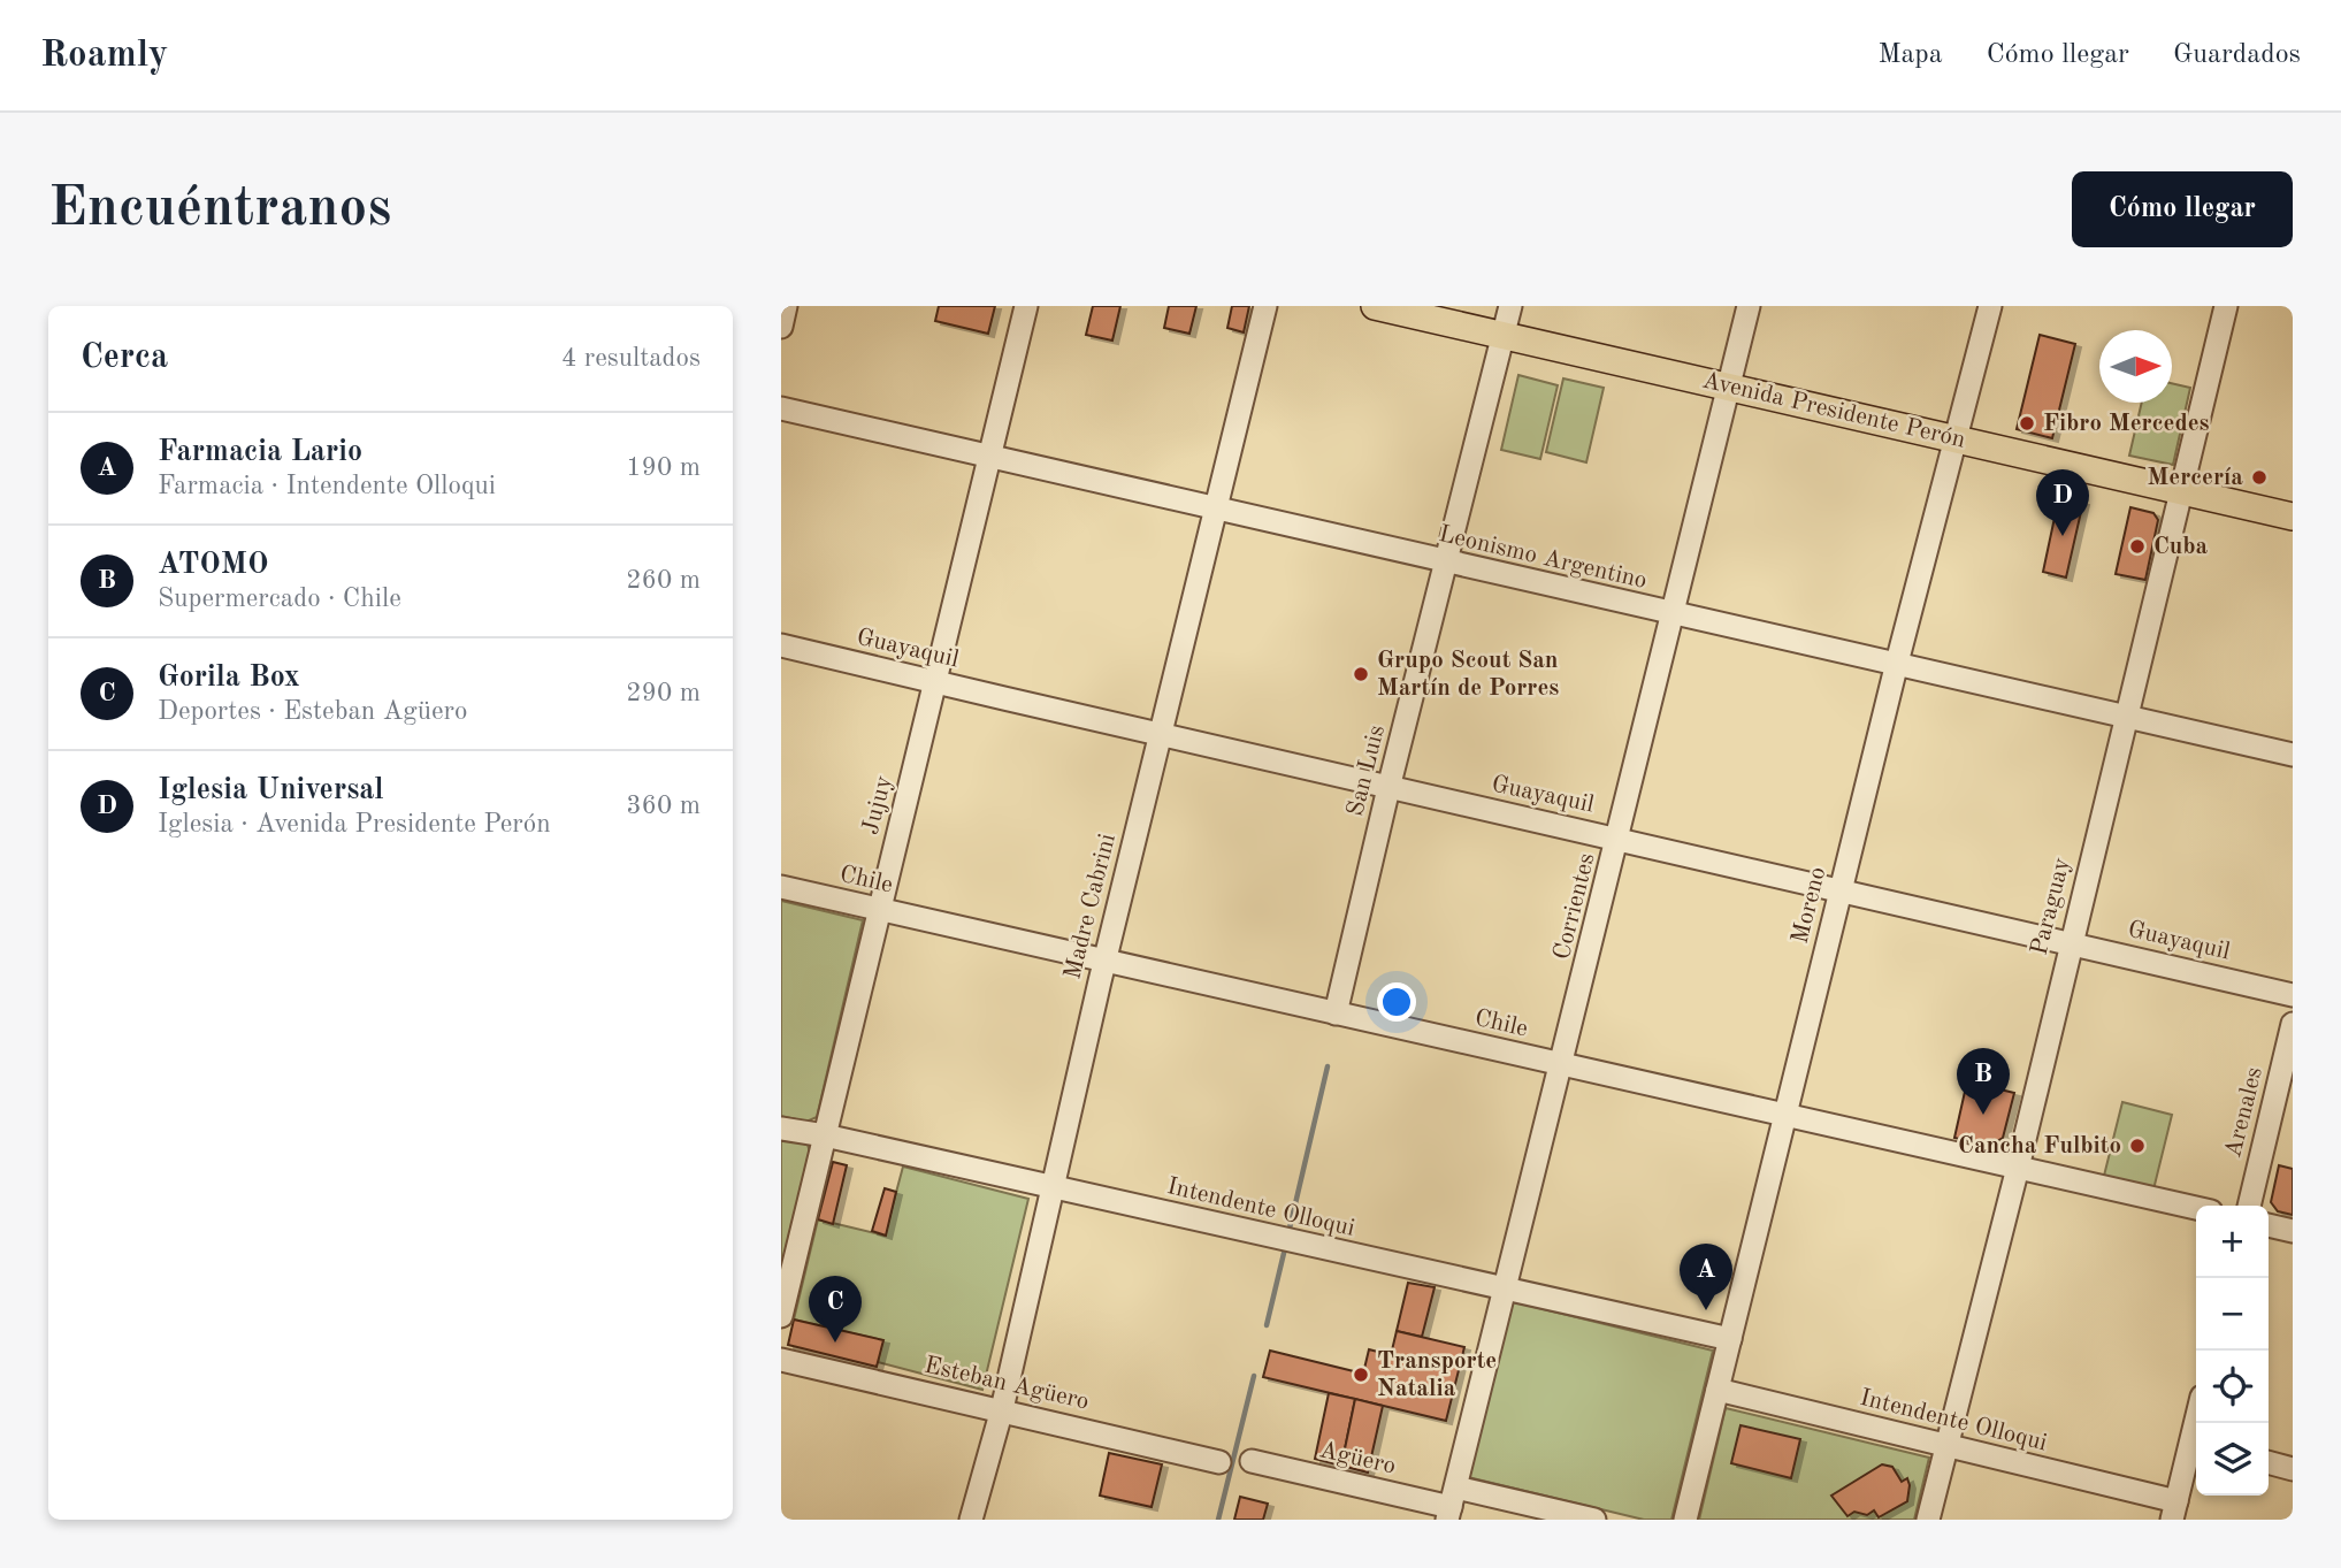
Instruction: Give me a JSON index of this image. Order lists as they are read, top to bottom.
{
  "streets": {
    "main road": ["Avenida Presidente Perón"],
    "street": [
      "Leonismo Argentino",
      "Guayaquil",
      "San Luis",
      "Jujuy",
      "Chile",
      "Moreno",
      "Madre Cabrini",
      "Corrientes",
      "Paraguay",
      "Arenales",
      "Intendente Olloqui",
      "Esteban Agüero",
      "Agüero"
    ]
  },
  "crossings": [
    ["Avenida Presidente Perón", "San Luis"],
    ["Avenida Presidente Perón", "Moreno"],
    ["Avenida Presidente Perón", "Corrientes"],
    ["Avenida Presidente Perón", "Paraguay"],
    ["Leonismo Argentino", "San Luis"],
    ["Leonismo Argentino", "Jujuy"],
    ["Leonismo Argentino", "Moreno"],
    ["Leonismo Argentino", "Madre Cabrini"],
    ["Leonismo Argentino", "Corrientes"],
    ["Leonismo Argentino", "Paraguay"],
    ["Guayaquil", "San Luis"],
    ["Guayaquil", "Jujuy"],
    ["Guayaquil", "Moreno"],
    ["Guayaquil", "Madre Cabrini"],
    ["Guayaquil", "Corrientes"],
    ["Guayaquil", "Paraguay"],
    ["San Luis", "Chile"],
    ["Jujuy", "Chile"],
    ["Jujuy", "Intendente Olloqui"],
    ["Chile", "Moreno"],
    ["Chile", "Madre Cabrini"],
    ["Chile", "Corrientes"],
    ["Chile", "Paraguay"],
    ["Moreno", "Intendente Olloqui"],
    ["Madre Cabrini", "Intendente Olloqui"],
    ["Madre Cabrini", "Esteban Agüero"],
    ["Corrientes", "Intendente Olloqui"],
    ["Corrientes", "Agüero"],
    ["Paraguay", "Intendente Olloqui"]
  ],
  "places": [
    "Fibro Mercedes",
    "Mercería",
    "Cuba",
    "Grupo Scout San Martín de Porres",
    "Cancha Fulbito",
    "Transporte Natalia"
  ],
  "north": "right",
  "page": {
    "header": "Roamly",
    "nav": ["Mapa", "Cómo llegar", "Guardados"],
    "buttons": "Cómo llegar",
    "title": "Encuéntranos",
    "heading": ["Cerca", "4 resultados"],
    "list": [
      {
        "mark": "A",
        "name": "Farmacia Lario",
        "note": "Farmacia · Intendente Olloqui",
        "value": "190 m"
      },
      {
        "mark": "B",
        "name": "ATOMO",
        "note": "Supermercado · Chile",
        "value": "260 m"
      },
      {
        "mark": "C",
        "name": "Gorila Box",
        "note": "Deportes · Esteban Agüero",
        "value": "290 m"
      },
      {
        "mark": "D",
        "name": "Iglesia Universal",
        "note": "Iglesia · Avenida Presidente Perón",
        "value": "360 m"
      }
    ],
    "pins": [
      "D",
      "B",
      "A",
      "C"
    ],
    "map_buttons": ["+", "−"]
  }
}
